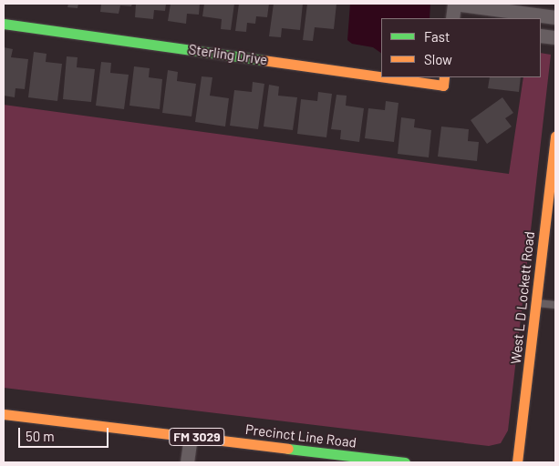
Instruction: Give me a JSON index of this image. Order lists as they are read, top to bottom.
{
  "streets": {
    "main road": [
      "Sterling Drive",
      "West L D Lockett Road",
      "Precinct Line Road",
      "FM 3029"
    ]
  },
  "legend": ["Fast", "Slow"],
  "scale_bar": "50 m"
}
